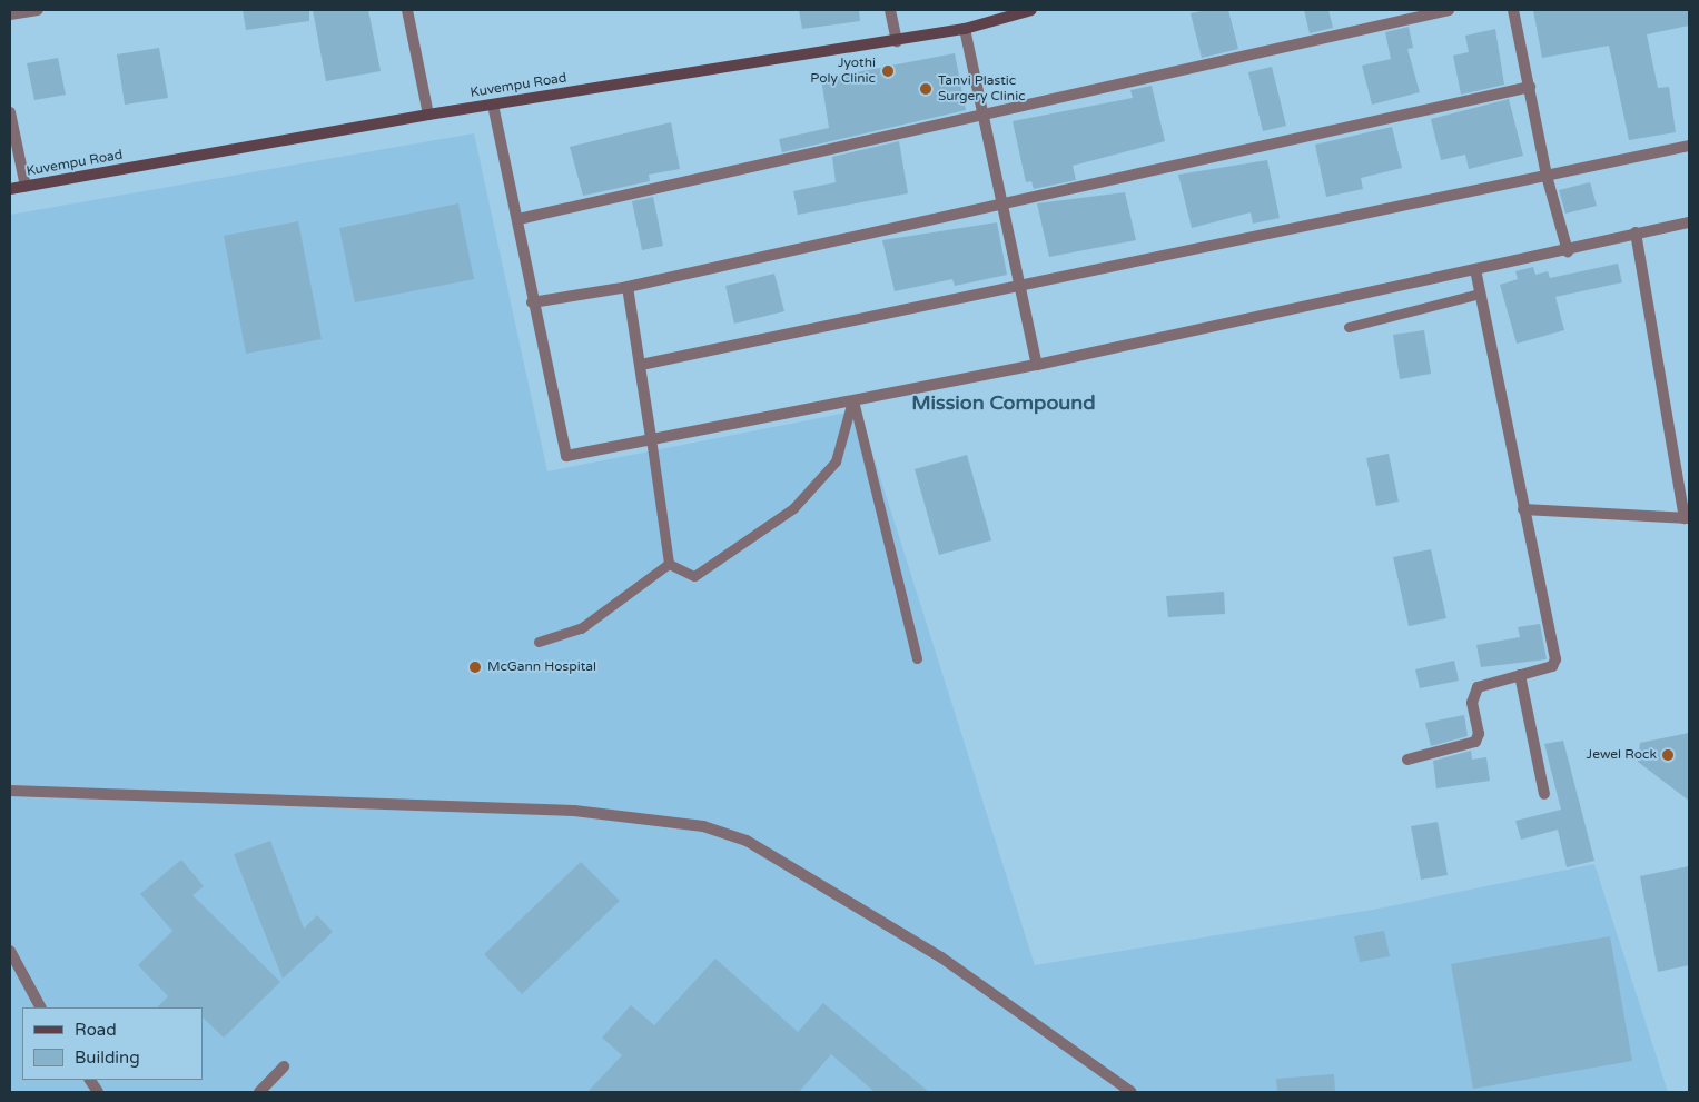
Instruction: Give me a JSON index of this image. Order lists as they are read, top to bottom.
{
  "streets": {
    "main road": ["Kuvempu Road"]
  },
  "districts": ["Mission Compound"],
  "places": [
    "Jyothi Poly Clinic",
    "Tanvi Plastic Surgery Clinic",
    "McGann Hospital",
    "Jewel Rock"
  ],
  "legend": ["Road", "Building"]
}
